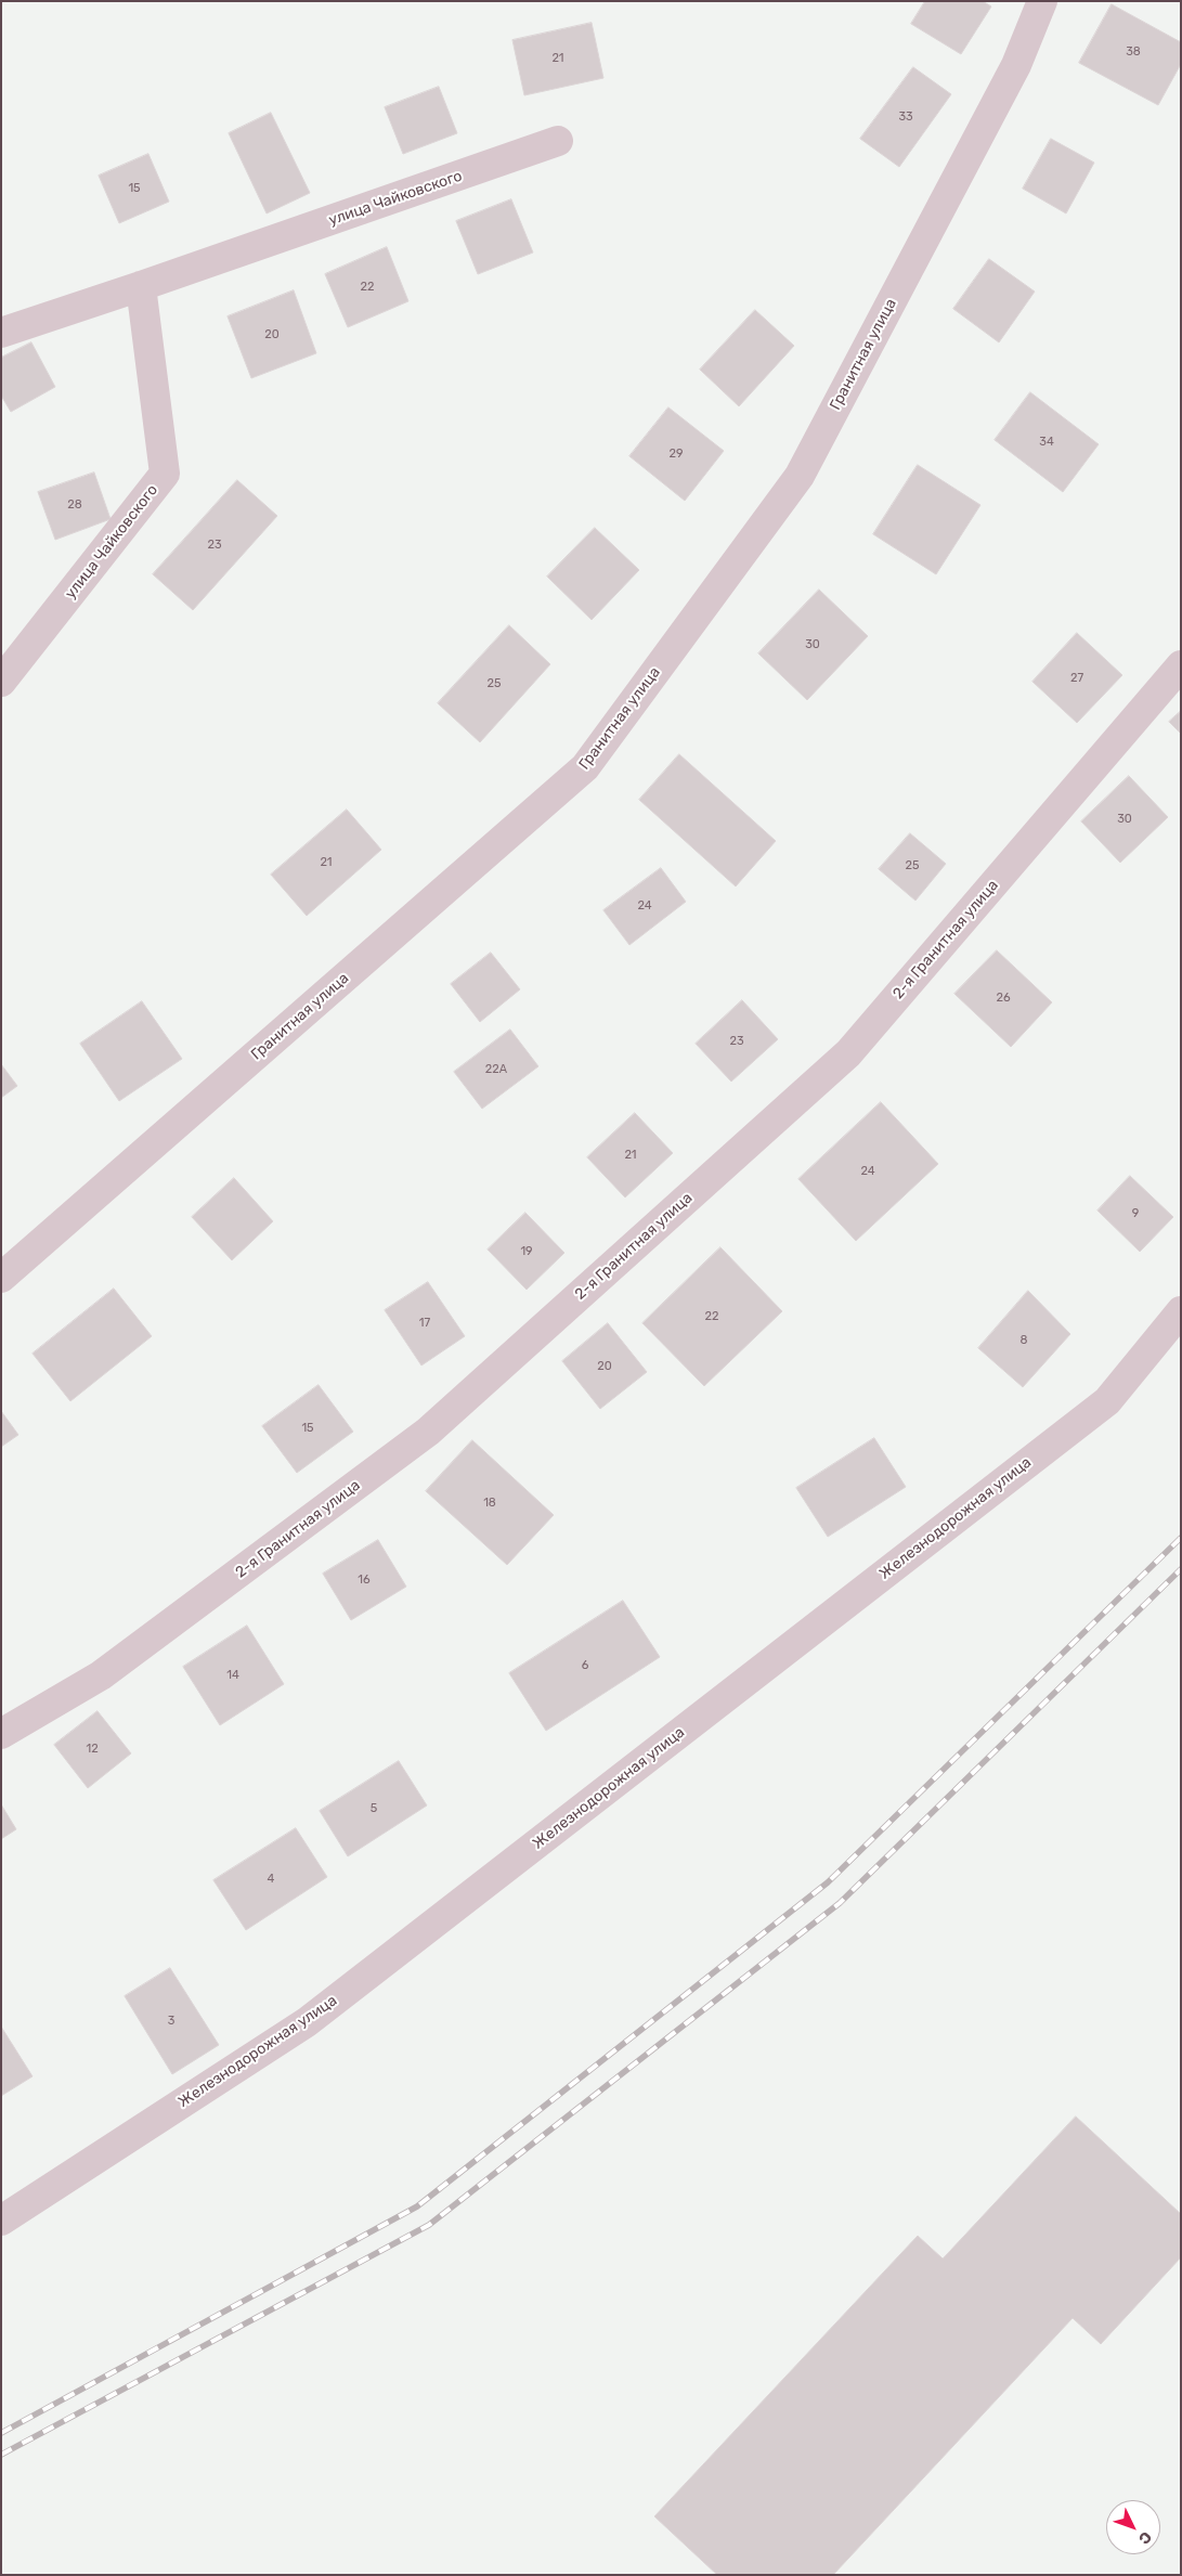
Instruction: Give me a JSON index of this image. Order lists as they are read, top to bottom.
{
  "streets": {
    "street": [
      "улица Чайковского",
      "Гранитная улица",
      "2-я Гранитная улица",
      "Железнодорожная улица"
    ]
  },
  "house_numbers": [
    "38",
    "21",
    "33",
    "15",
    "22",
    "20",
    "34",
    "29",
    "28",
    "23",
    "30",
    "27",
    "25",
    "30",
    "21",
    "25",
    "24",
    "26",
    "23",
    "22А",
    "21",
    "24",
    "9",
    "19",
    "22",
    "17",
    "8",
    "20",
    "15",
    "18",
    "16",
    "6",
    "14",
    "12",
    "5",
    "4",
    "3"
  ],
  "north": "bottom right"
}
